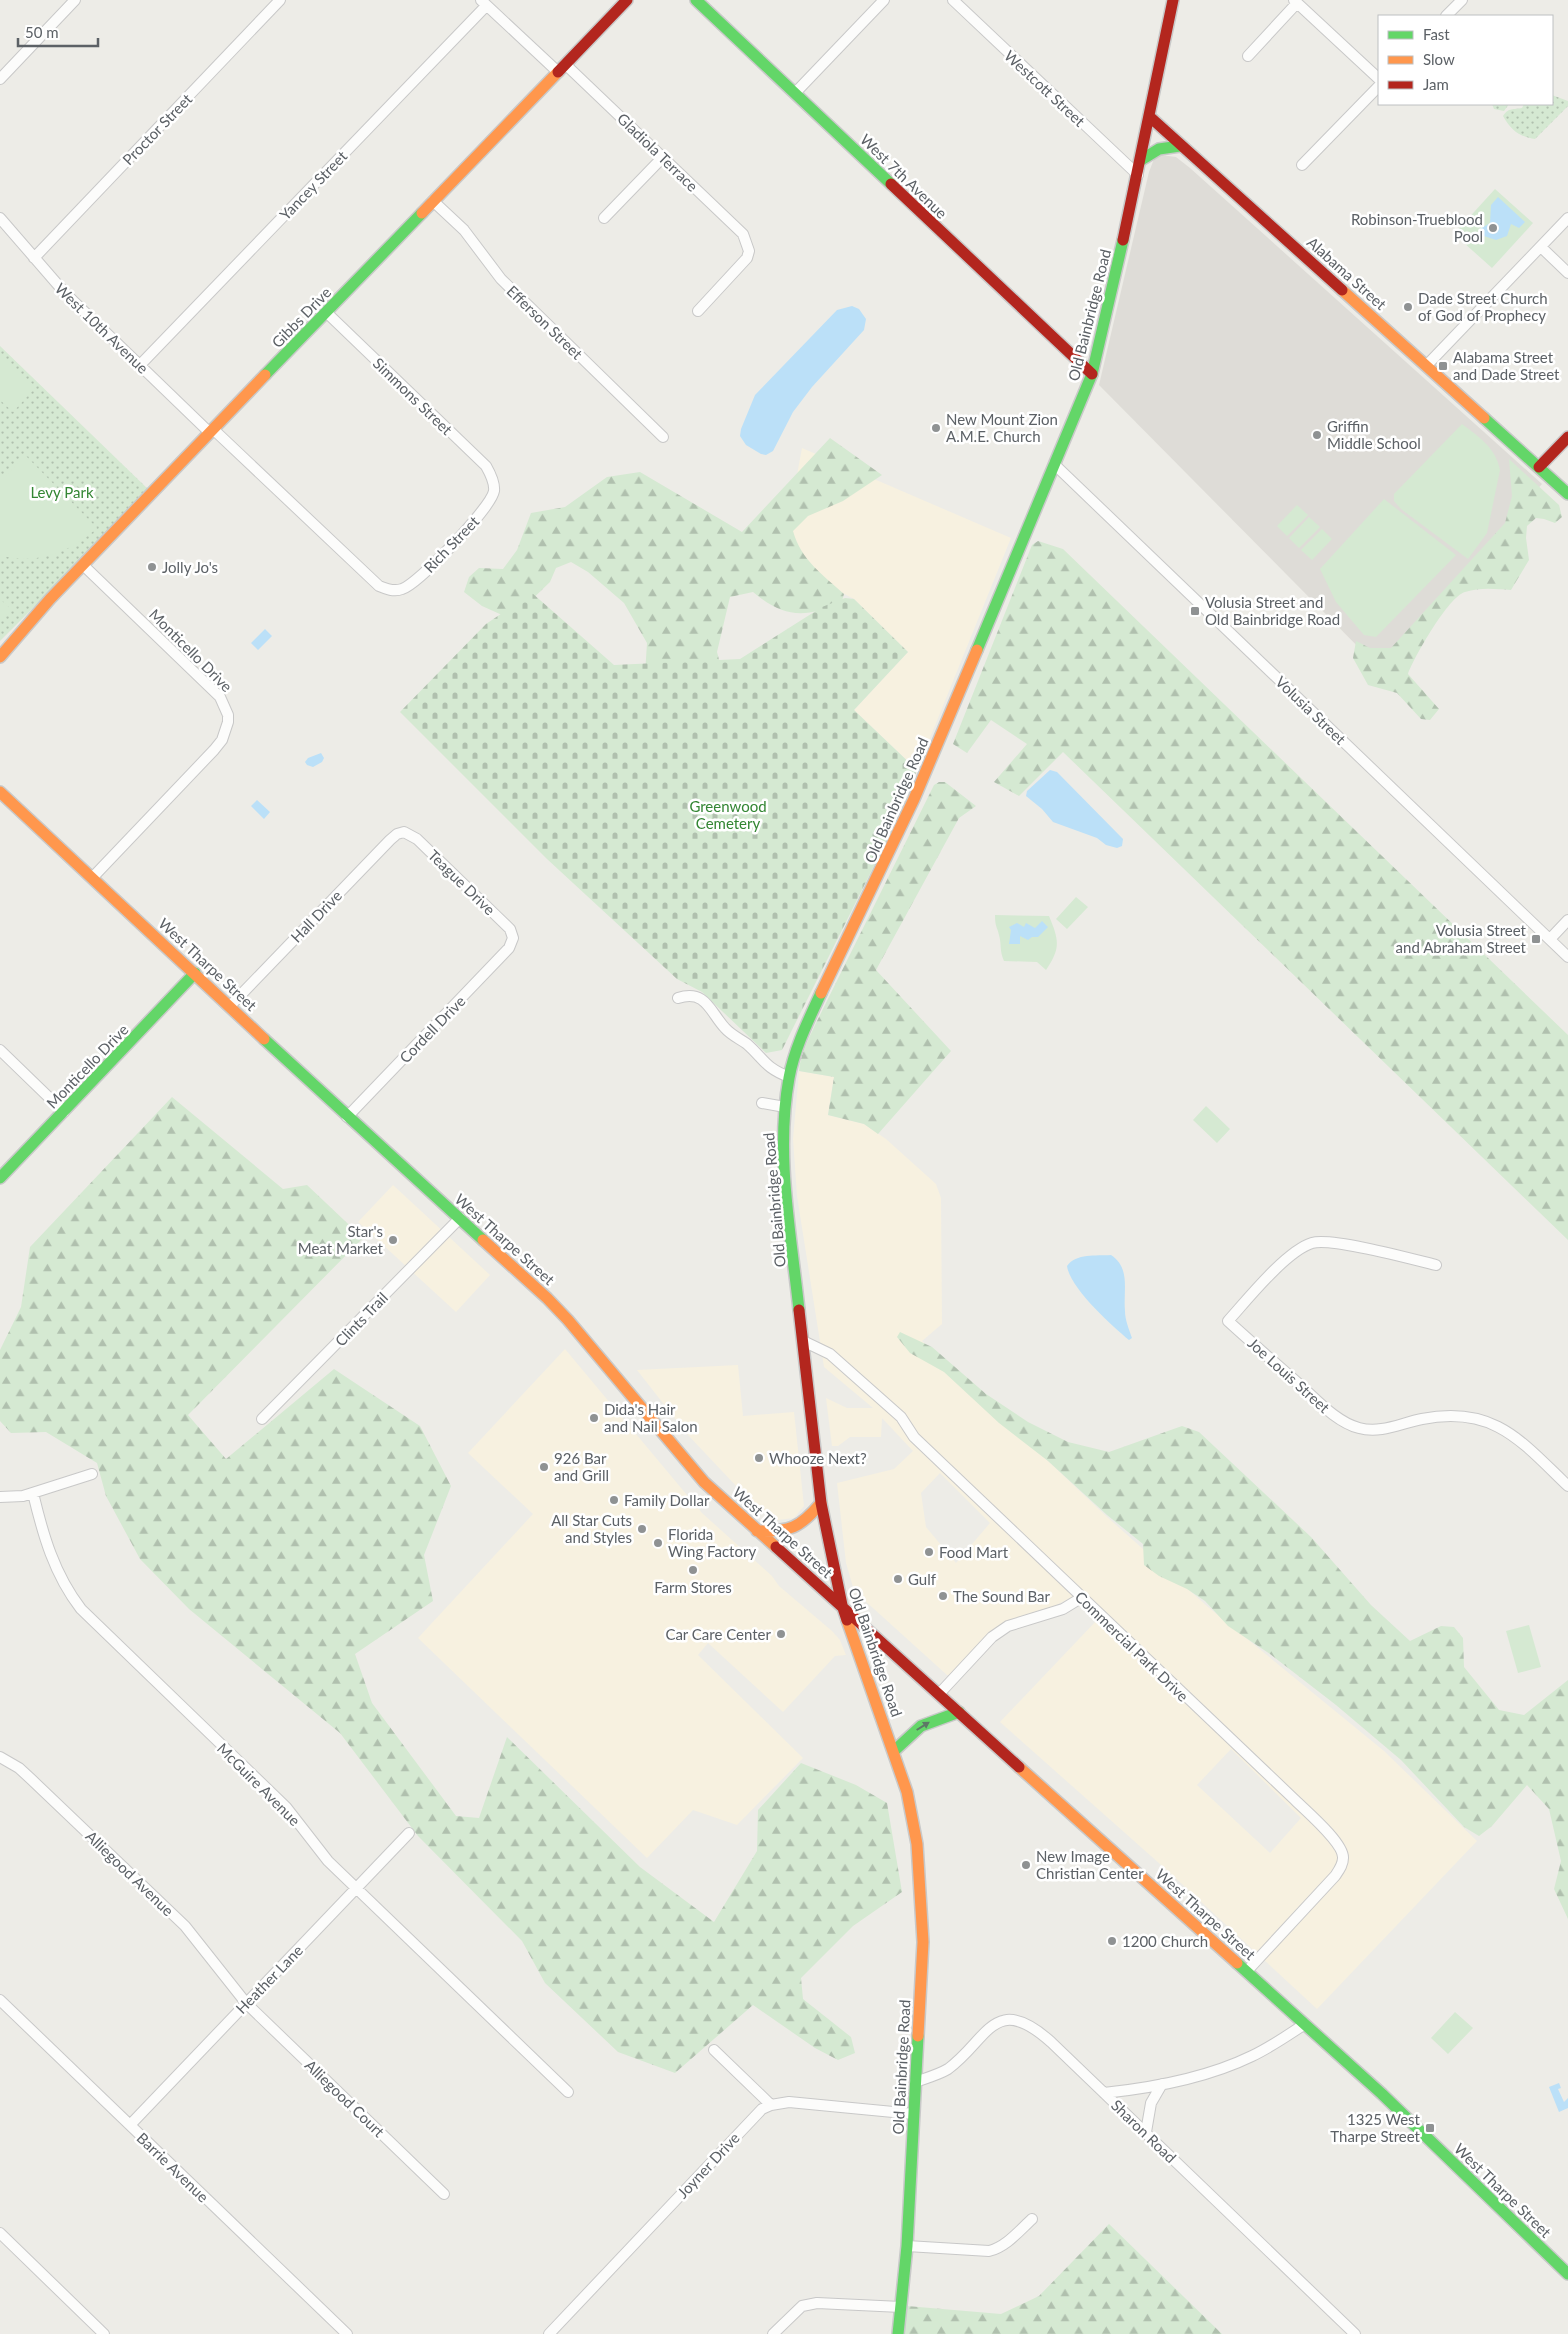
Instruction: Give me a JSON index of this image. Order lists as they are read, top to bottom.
{
  "streets": {
    "main road": [
      "West 7th Avenue",
      "Alabama Street",
      "Old Bainbridge Road",
      "Gibbs Drive",
      "Monticello Drive",
      "West Tharpe Street"
    ],
    "street": [
      "Westcott Street",
      "Proctor Street",
      "Gladiola Terrace",
      "Yancey Street",
      "Efferson Street",
      "West 10th Avenue",
      "Simmons Street",
      "Rich Street",
      "Volusia Street",
      "Teague Drive",
      "Hall Drive",
      "Cordell Drive",
      "Clints Trail",
      "Joe Louis Street",
      "Commercial Park Drive",
      "McGuire Avenue",
      "Alliegood Avenue",
      "Heather Lane",
      "Alliegood Court",
      "Sharon Road",
      "Joyner Drive",
      "Barrie Avenue"
    ]
  },
  "crossings": [
    ["Westcott Street", "Old Bainbridge Road"],
    ["Proctor Street", "West 10th Avenue"],
    ["Gladiola Terrace", "Yancey Street"],
    ["Gladiola Terrace", "Gibbs Drive"],
    ["West 7th Avenue", "Old Bainbridge Road"],
    ["Yancey Street", "West 10th Avenue"],
    ["Alabama Street", "Old Bainbridge Road"],
    ["Old Bainbridge Road", "Volusia Street"],
    ["Old Bainbridge Road", "West Tharpe Street"],
    ["Old Bainbridge Road", "Commercial Park Drive"],
    ["Old Bainbridge Road", "Sharon Road"],
    ["Gibbs Drive", "Efferson Street"],
    ["Gibbs Drive", "West 10th Avenue"],
    ["Gibbs Drive", "Simmons Street"],
    ["Gibbs Drive", "Monticello Drive"],
    ["West 10th Avenue", "Rich Street"],
    ["Simmons Street", "Rich Street"],
    ["Monticello Drive", "West Tharpe Street"],
    ["Teague Drive", "Hall Drive"],
    ["Teague Drive", "Cordell Drive"],
    ["Hall Drive", "West Tharpe Street"],
    ["West Tharpe Street", "Cordell Drive"],
    ["West Tharpe Street", "Clints Trail"],
    ["West Tharpe Street", "Commercial Park Drive"],
    ["McGuire Avenue", "Heather Lane"],
    ["Alliegood Avenue", "Heather Lane"],
    ["Alliegood Avenue", "Alliegood Court"],
    ["Heather Lane", "Alliegood Court"],
    ["Heather Lane", "Barrie Avenue"]
  ],
  "parks": ["Levy Park", "Greenwood Cemetery"],
  "places": {
    "other": [
      "Robinson-Trueblood Pool",
      "Dade Street Church of God of Prophecy",
      "New Mount Zion A.M.E. Church",
      "Griffin Middle School",
      "Jolly Jo's",
      "Star's Meat Market",
      "Dida's Hair and Nail Salon",
      "Whooze Next?",
      "926 Bar and Grill",
      "Family Dollar",
      "All Star Cuts and Styles",
      "Florida Wing Factory",
      "Food Mart",
      "Farm Stores",
      "Gulf",
      "The Sound Bar",
      "Car Care Center",
      "New Image Christian Center",
      "1200 Church"
    ],
    "transit": [
      "Alabama Street and Dade Street",
      "Volusia Street and Old Bainbridge Road",
      "Volusia Street and Abraham Street",
      "1325 West Tharpe Street"
    ]
  },
  "legend": ["Fast", "Slow", "Jam"],
  "scale_bar": "50 m"
}
